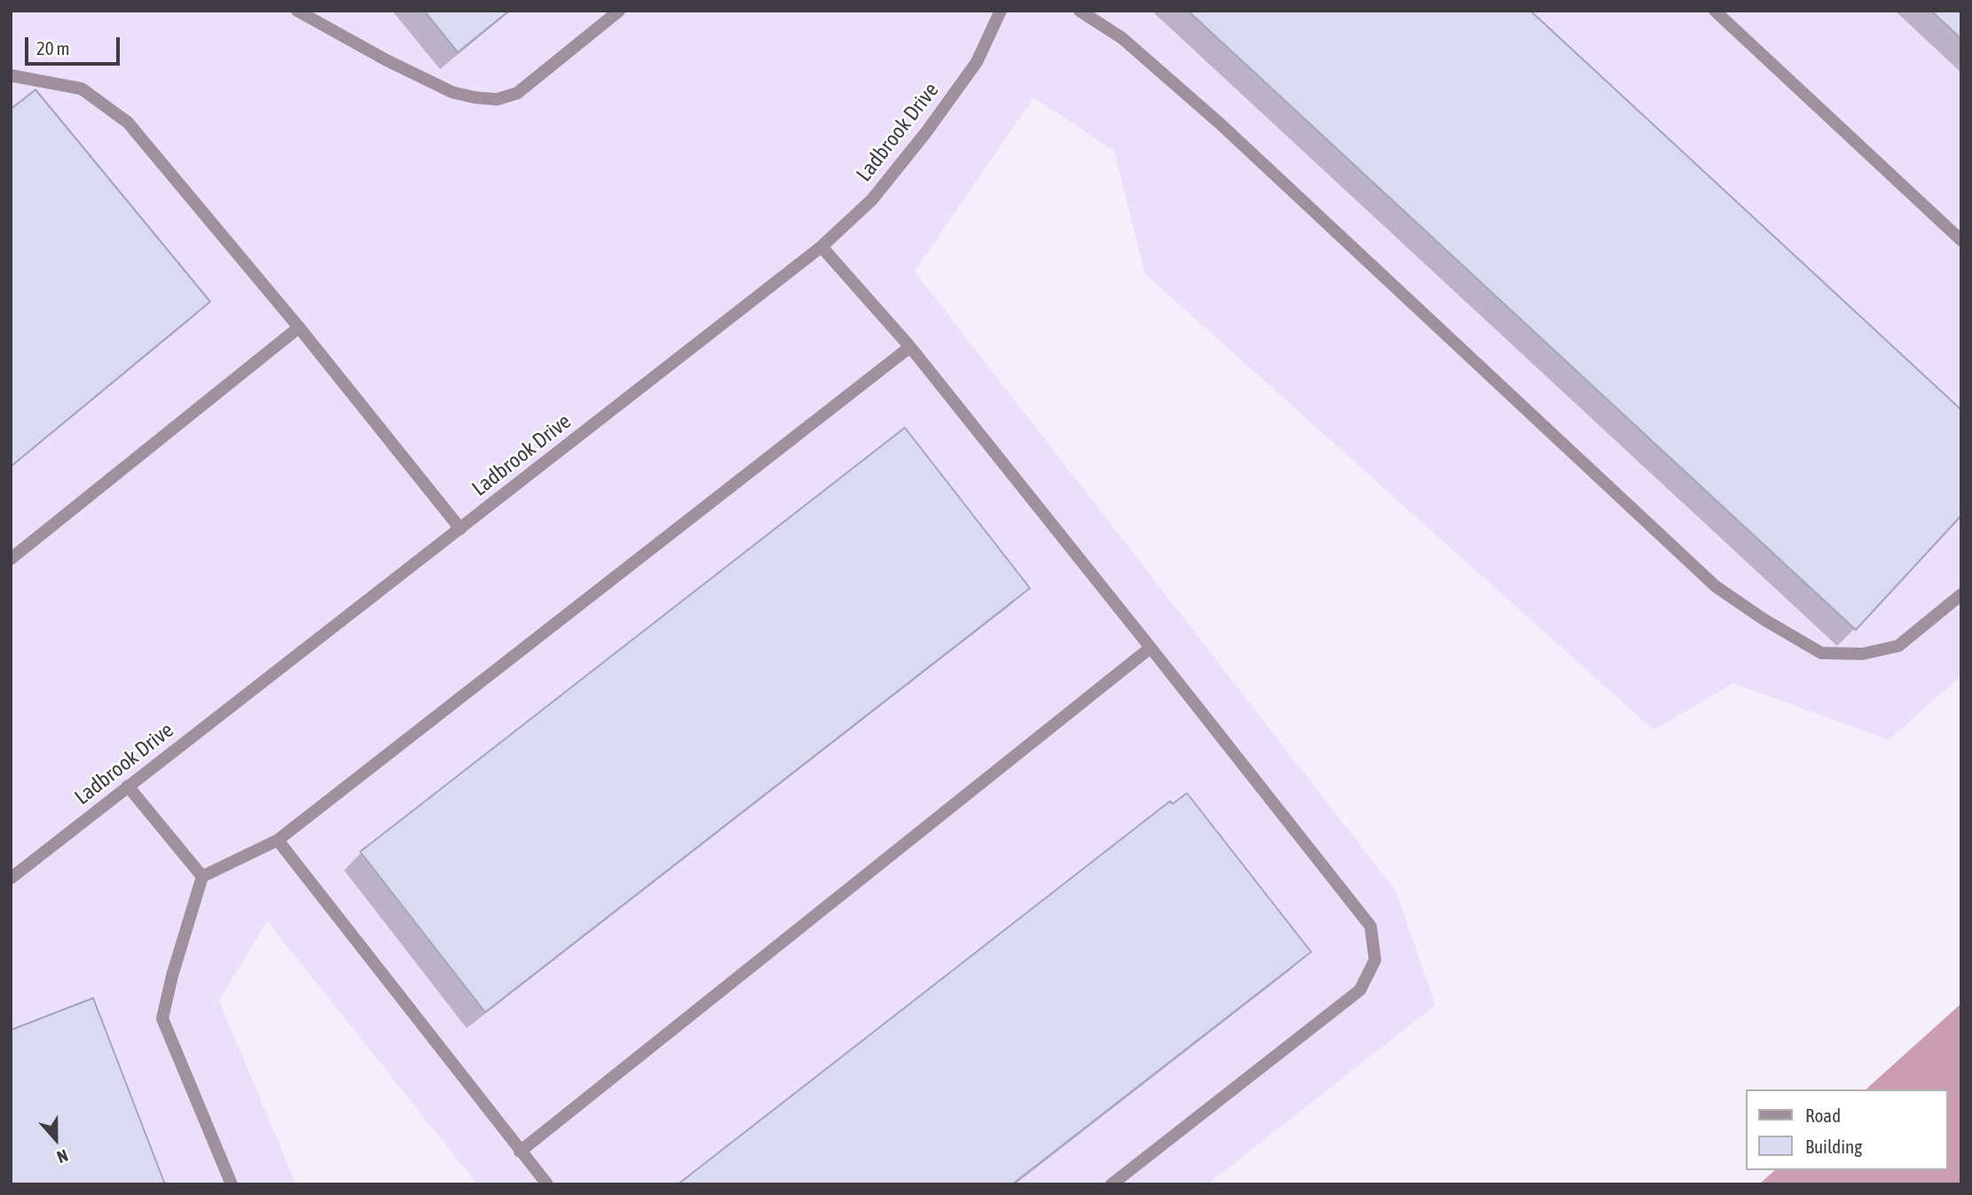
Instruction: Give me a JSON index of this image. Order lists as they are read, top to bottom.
{
  "streets": {
    "street": ["Ladbrook Drive"]
  },
  "legend": ["Road", "Building"],
  "scale_bar": "20 m",
  "north": "bottom"
}
